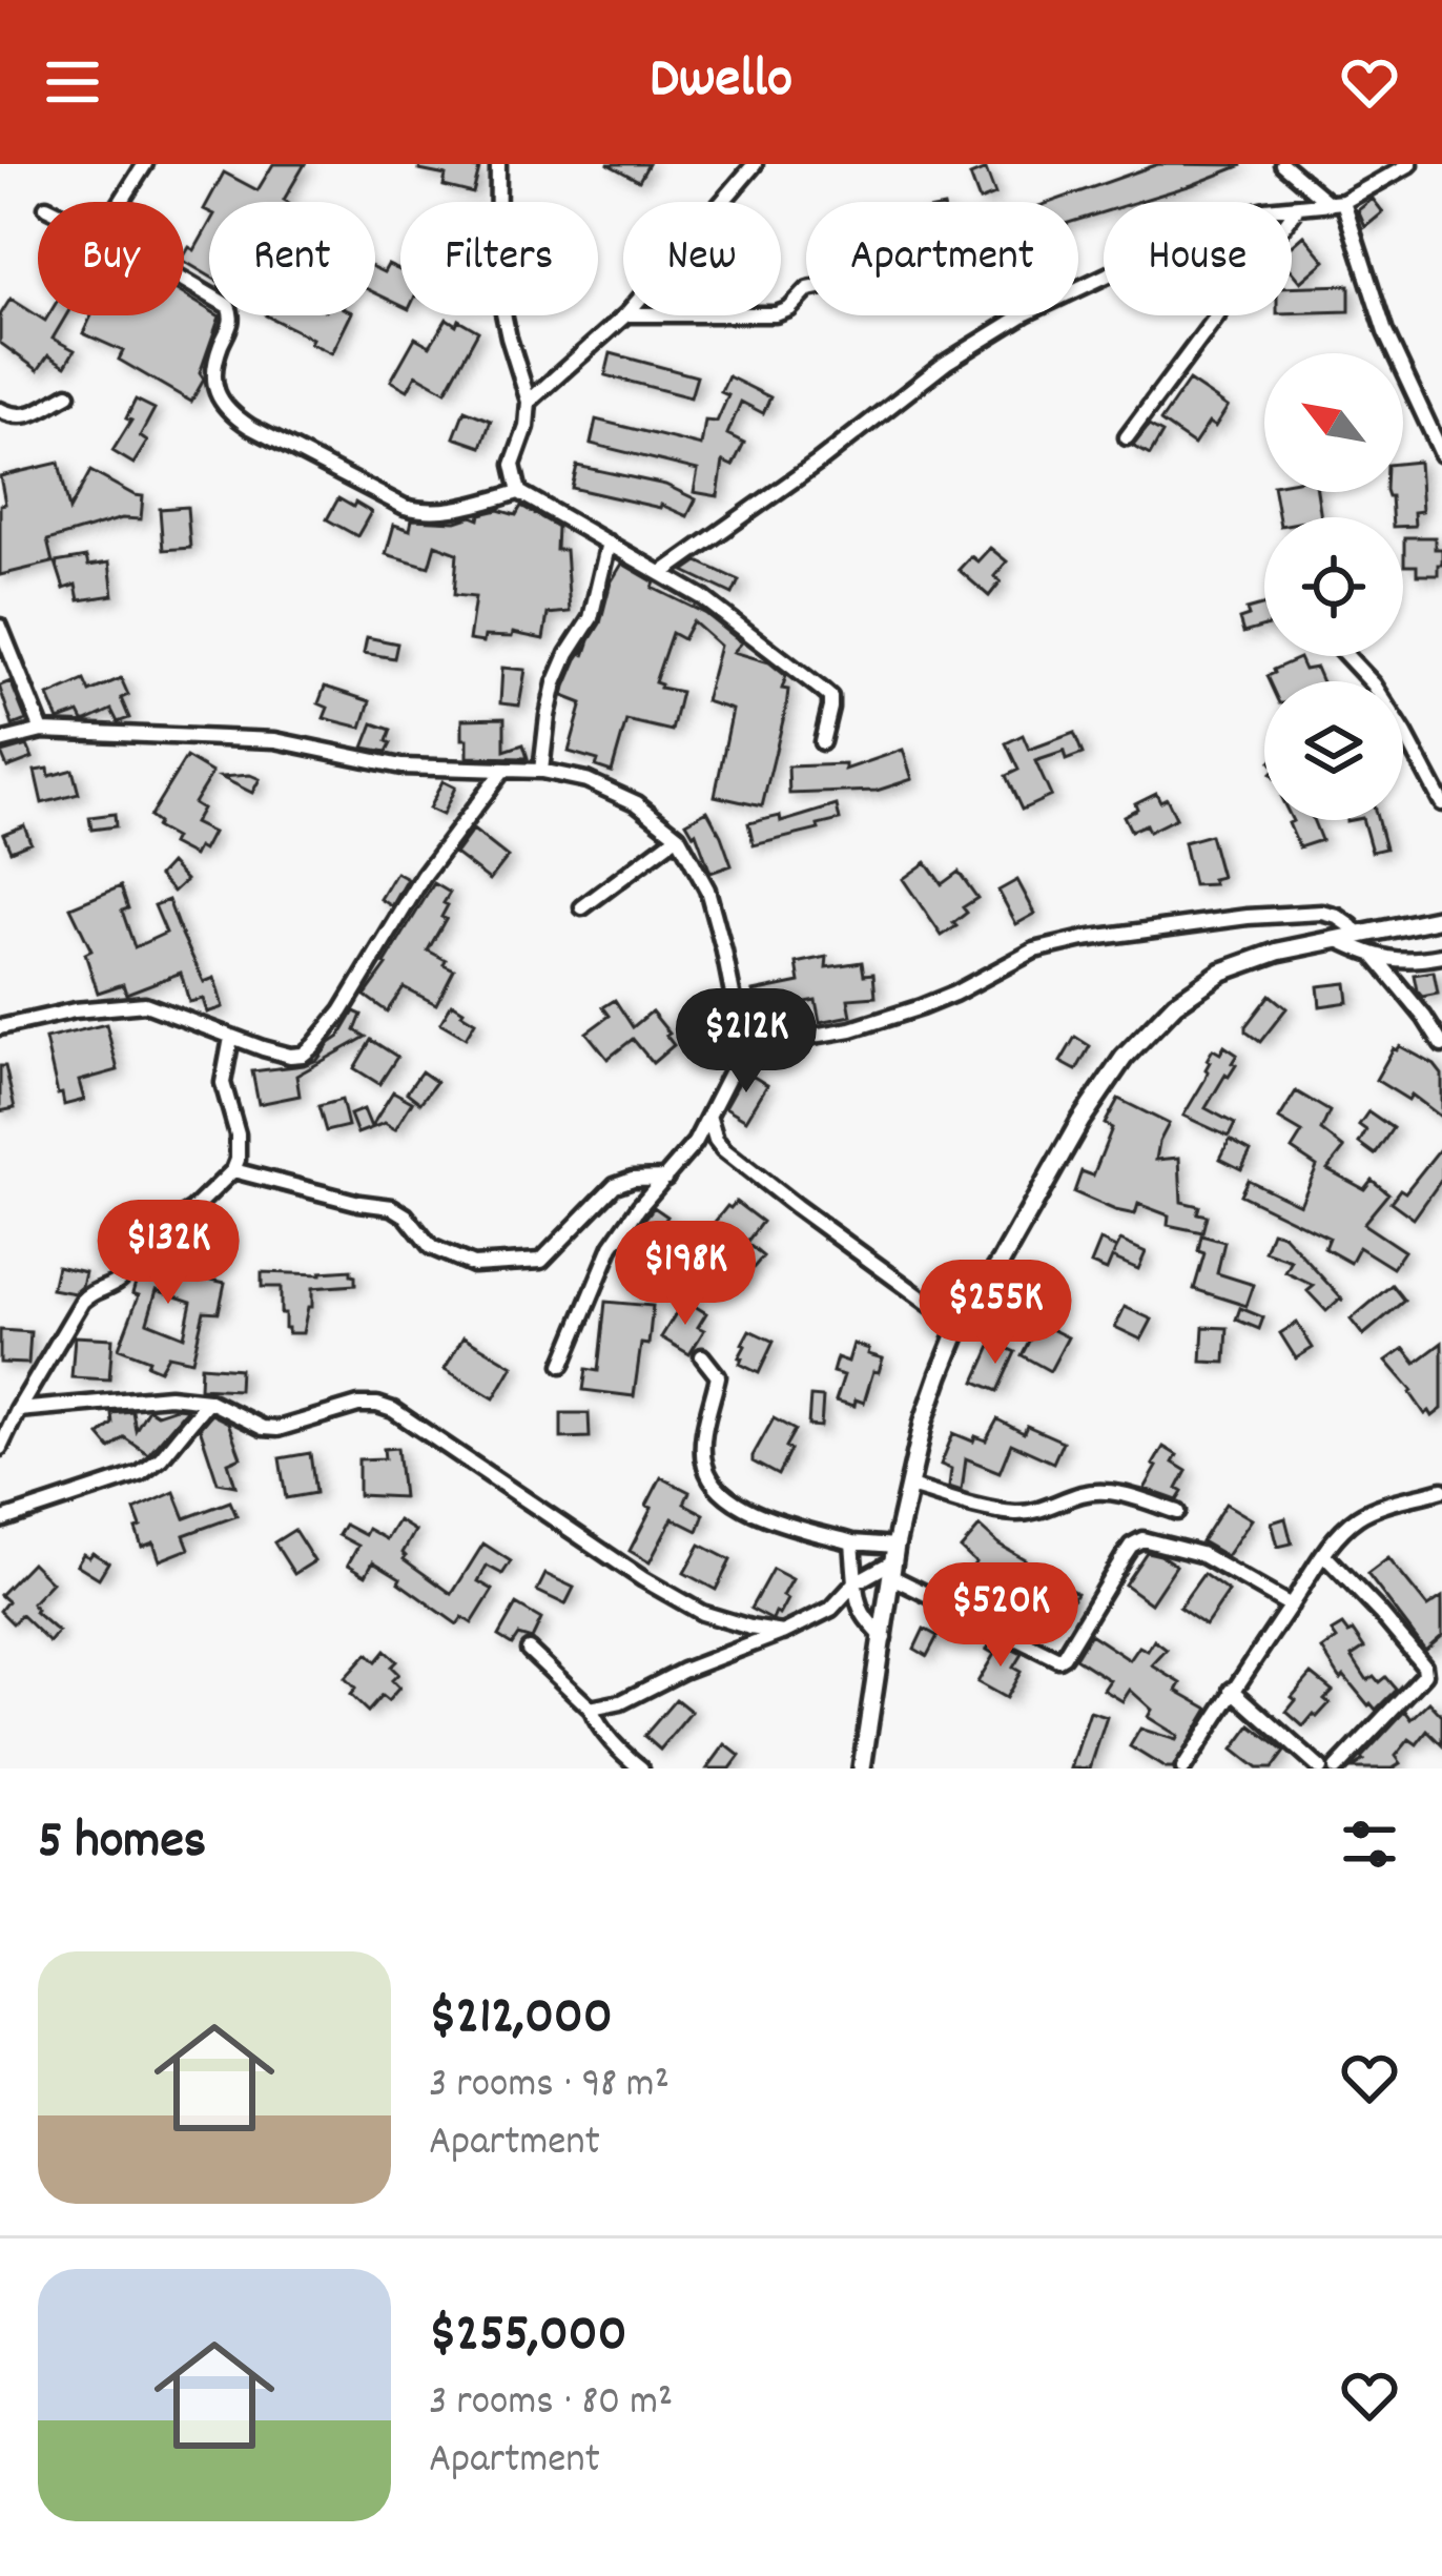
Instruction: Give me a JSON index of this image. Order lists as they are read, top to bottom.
{
  "north": "top left",
  "page": {
    "header": "Dwello",
    "chip": [
      "Buy",
      "Rent",
      "Filters",
      "New",
      "Apartment",
      "House"
    ],
    "price": [
      "$212K",
      "$132K",
      "$198K",
      "$255K",
      "$520K"
    ],
    "heading": "5 homes",
    "list": [
      {
        "name": "$212,000",
        "note": "3 rooms · 98 m² · Apartment"
      },
      {
        "name": "$255,000",
        "note": "3 rooms · 80 m² · Apartment"
      }
    ]
  }
}
